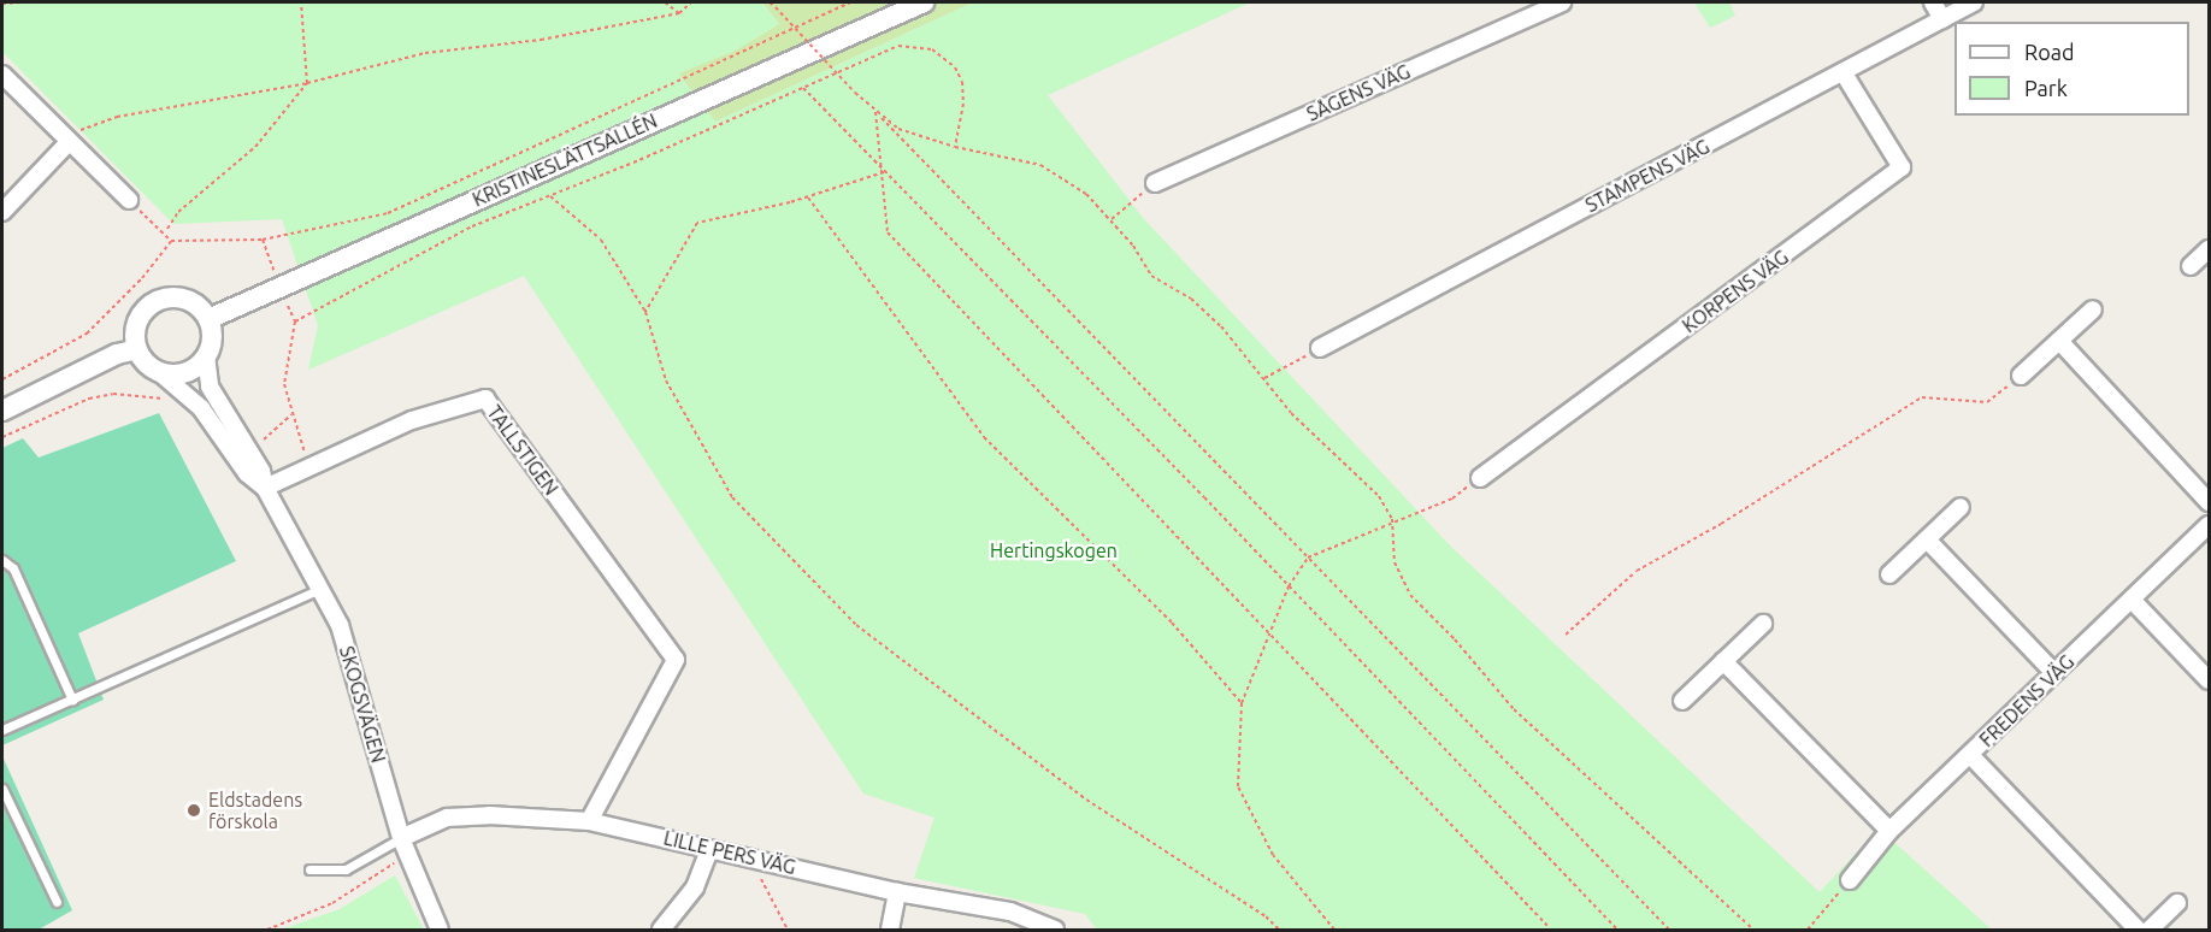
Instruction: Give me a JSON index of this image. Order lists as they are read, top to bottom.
{
  "streets": {
    "street": [
      "SÅGENS VÄG",
      "KRISTINESLÄTTSALLÉN",
      "STAMPENS VÄG",
      "KORPENS VÄG",
      "TALLSTIGEN",
      "FREDENS VÄG",
      "SKOGSVÄGEN",
      "LILLE PERS VÄG"
    ]
  },
  "crossings": [
    ["KRISTINESLÄTTSALLÉN", "SKOGSVÄGEN"],
    ["STAMPENS VÄG", "KORPENS VÄG"],
    ["TALLSTIGEN", "SKOGSVÄGEN"],
    ["TALLSTIGEN", "LILLE PERS VÄG"],
    ["SKOGSVÄGEN", "LILLE PERS VÄG"]
  ],
  "parks": ["Hertingskogen"],
  "places": ["Eldstadens förskola"],
  "legend": ["Road", "Park"]
}
